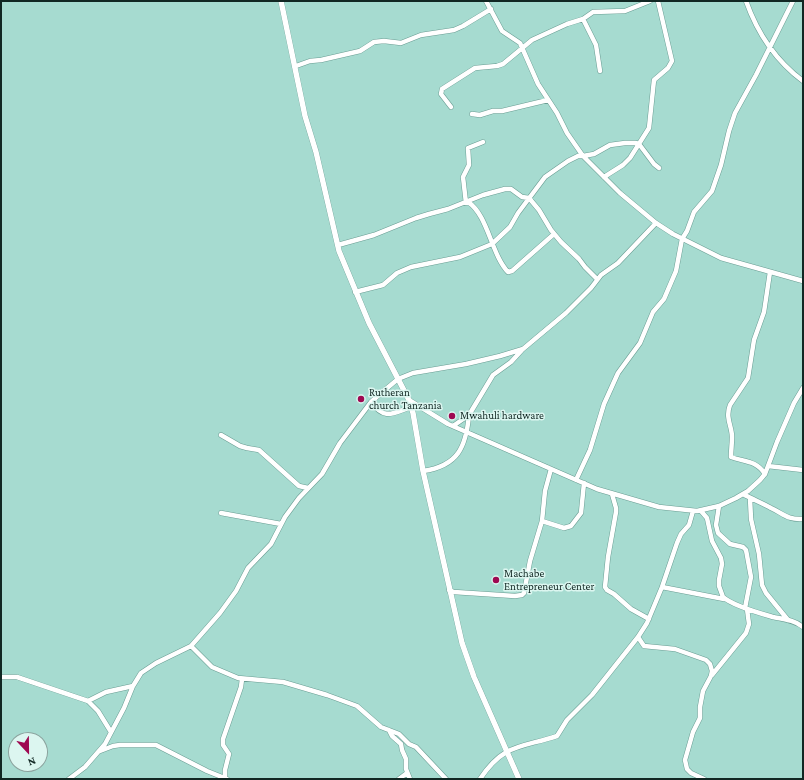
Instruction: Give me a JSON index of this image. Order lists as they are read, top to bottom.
{
  "places": ["Rutheran church Tanzania", "Mwahuli hardware", "Machabe Entrepreneur Center"],
  "north": "bottom"
}
